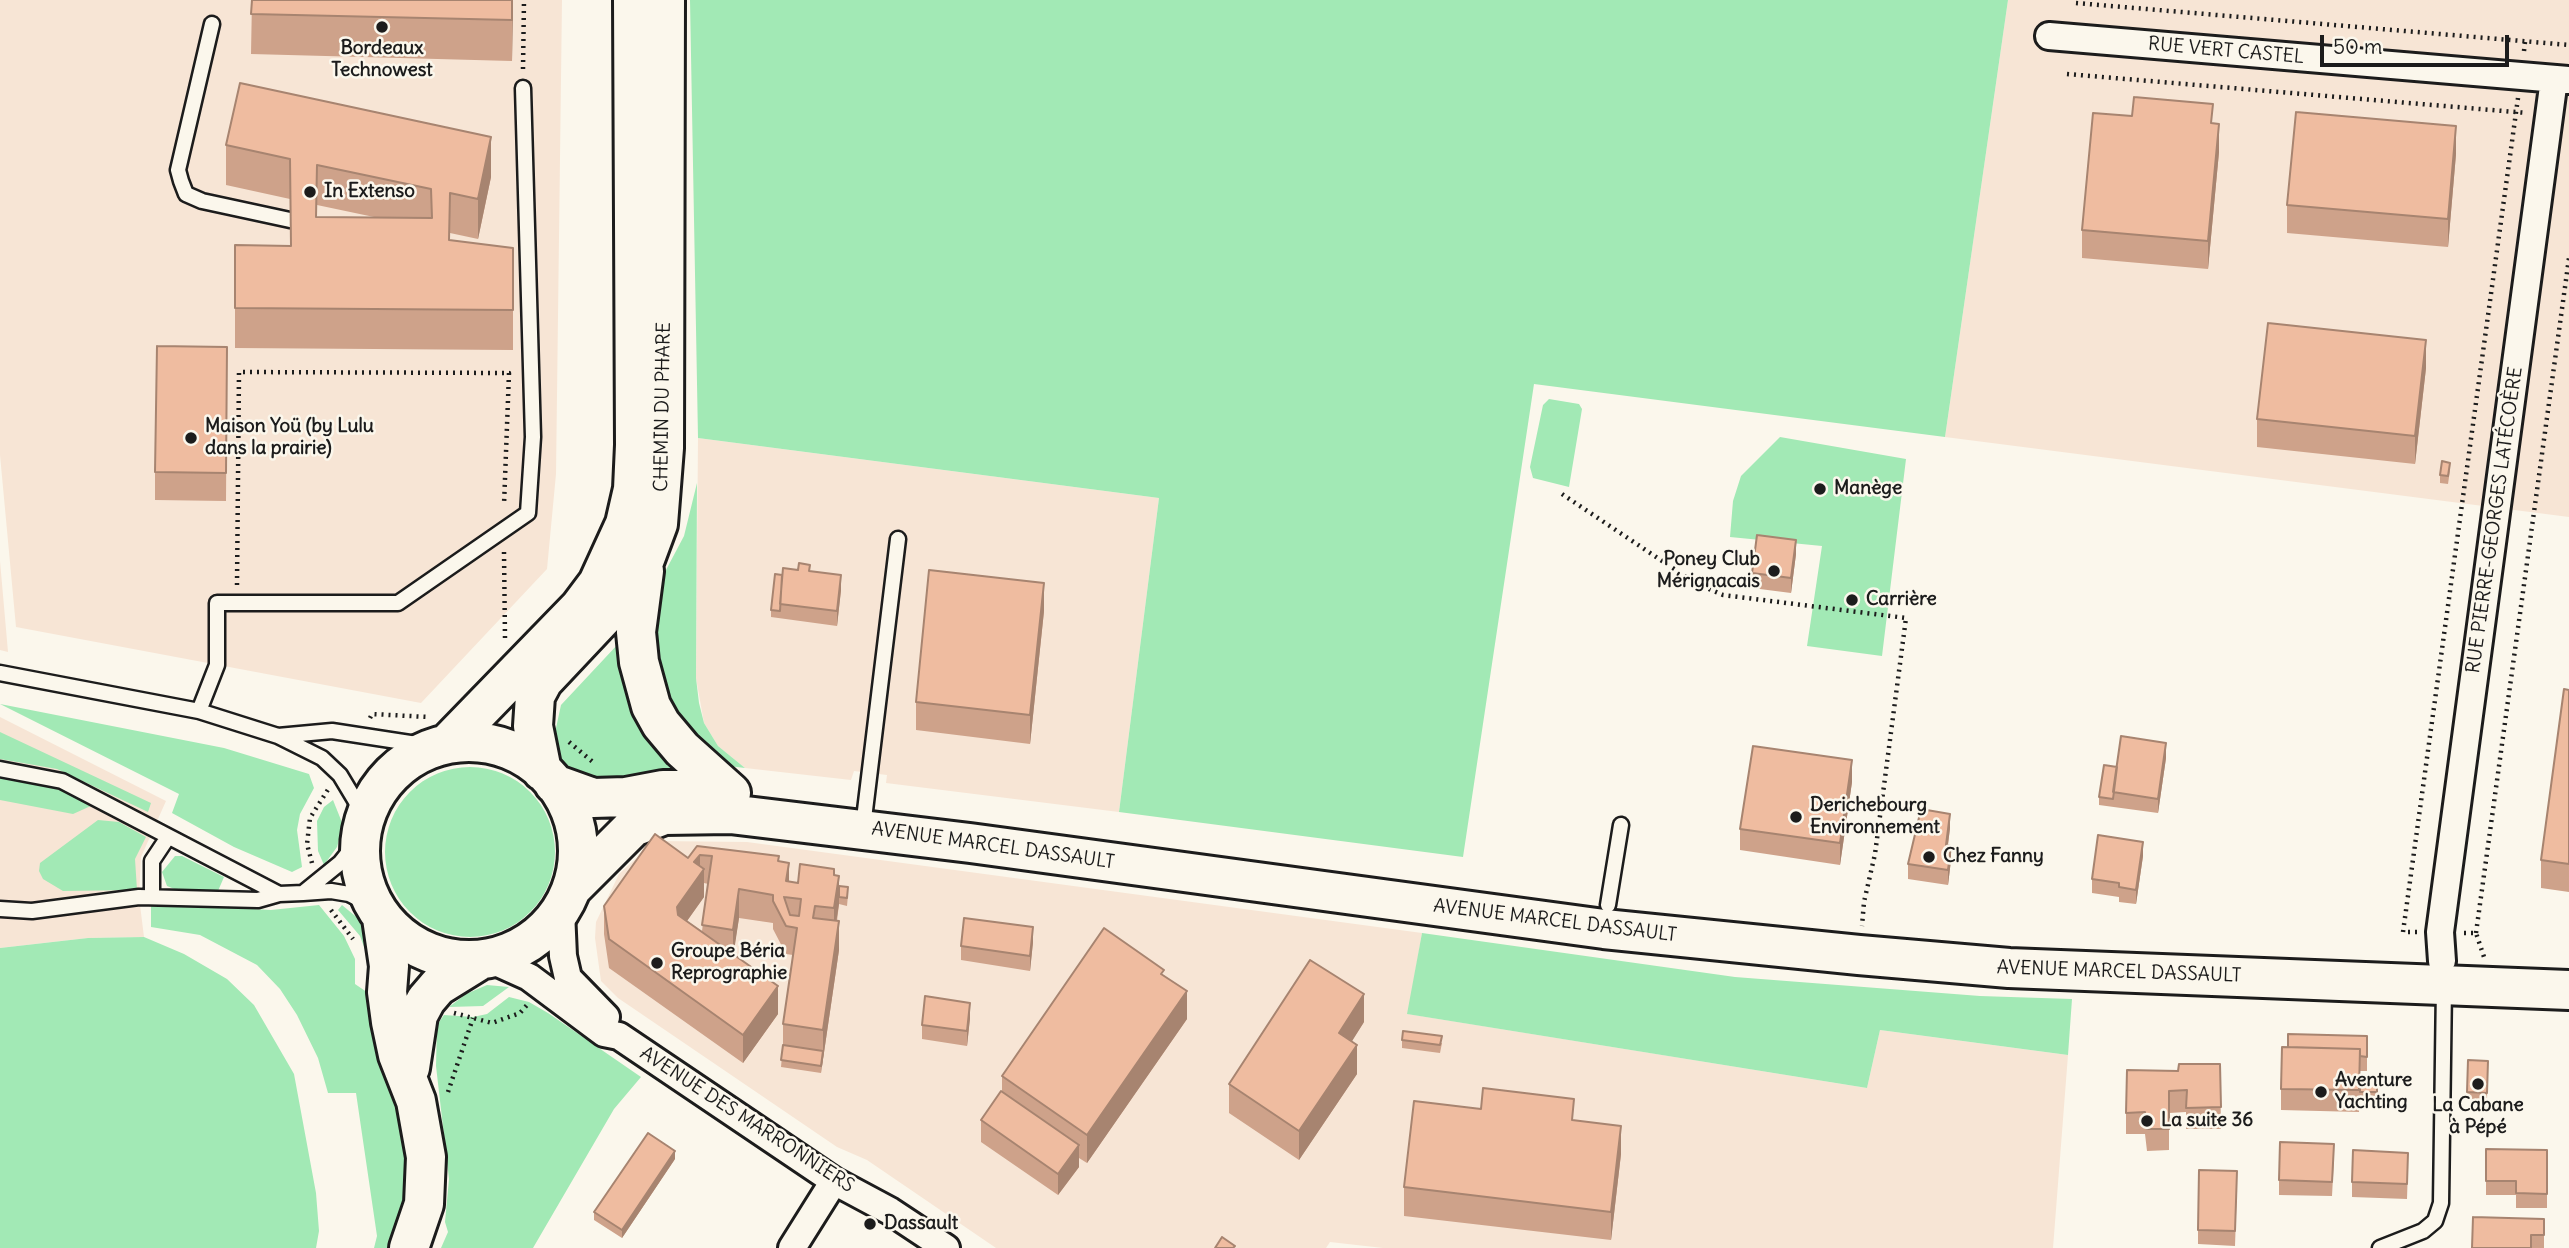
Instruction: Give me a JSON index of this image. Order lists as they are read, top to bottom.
{
  "streets": {
    "main road": ["CHEMIN DU PHARE", "AVENUE MARCEL DASSAULT"],
    "street": ["RUE VERT CASTEL", "RUE PIERRE-GEORGES LATÉCOÈRE", "AVENUE DES MARRONNIERS"]
  },
  "crossings": [
    ["RUE VERT CASTEL", "RUE PIERRE-GEORGES LATÉCOÈRE"],
    ["CHEMIN DU PHARE", "AVENUE MARCEL DASSAULT"],
    ["CHEMIN DU PHARE", "AVENUE DES MARRONNIERS"],
    ["RUE PIERRE-GEORGES LATÉCOÈRE", "AVENUE MARCEL DASSAULT"],
    ["AVENUE MARCEL DASSAULT", "AVENUE DES MARRONNIERS"]
  ],
  "places": [
    "Bordeaux Technowest",
    "In Extenso",
    "Maison Yoü (by Lulu dans la prairie)",
    "Manège",
    "Poney Club Mérignacais",
    "Carrière",
    "Derichebourg Environnement",
    "Chez Fanny",
    "Groupe Béria Reprographie",
    "La Cabane à Pépé",
    "Aventure Yachting",
    "La suite 36",
    "Dassault"
  ],
  "scale_bar": "50 m"
}
